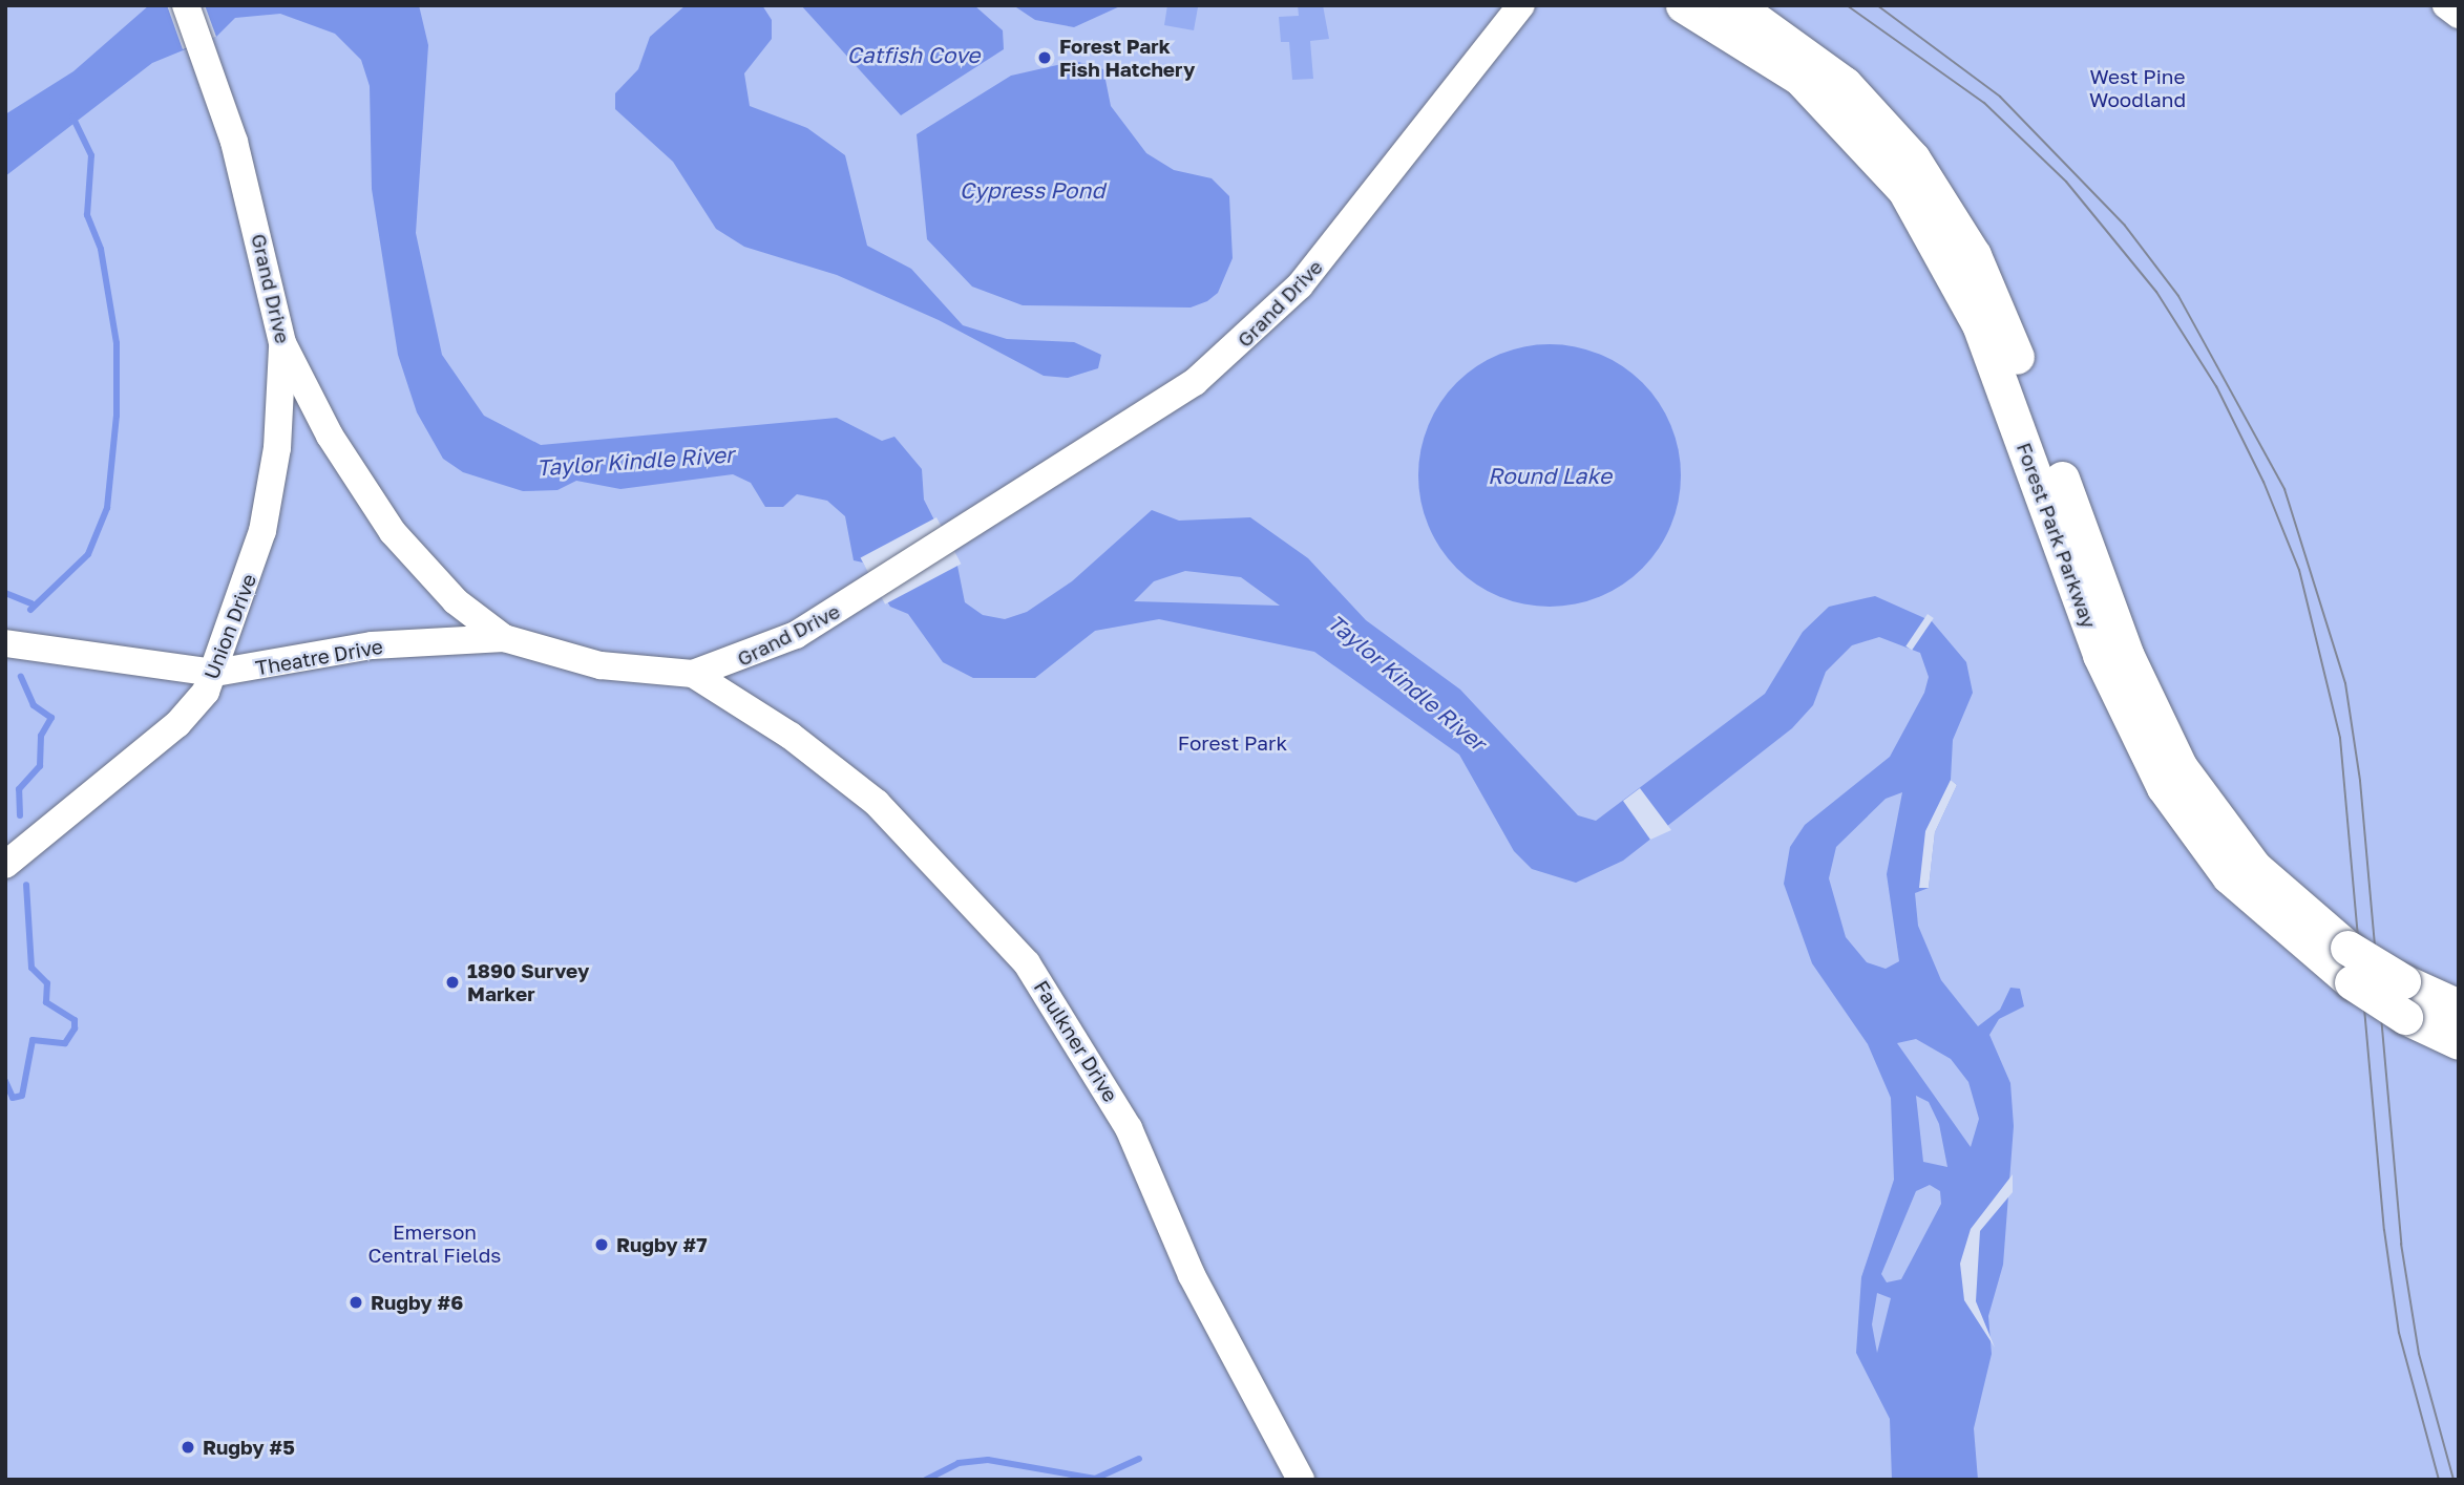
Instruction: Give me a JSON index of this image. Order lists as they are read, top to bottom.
{
  "streets": {
    "main road": ["Forest Park Parkway"],
    "street": [
      "Grand Drive",
      "Union Drive",
      "Theatre Drive",
      "Faulkner Drive"
    ]
  },
  "crossings": [
    ["Grand Drive", "Union Drive"],
    ["Grand Drive", "Theatre Drive"],
    ["Grand Drive", "Faulkner Drive"],
    ["Union Drive", "Theatre Drive"]
  ],
  "water": [
    "Catfish Cove",
    "Cypress Pond",
    "Taylor Kindle River",
    "Round Lake"
  ],
  "parks": ["West Pine Woodland", "Forest Park", "Emerson Central Fields"],
  "places": [
    "Forest Park Fish Hatchery",
    "1890 Survey Marker",
    "Rugby #7",
    "Rugby #6",
    "Rugby #5"
  ]
}
